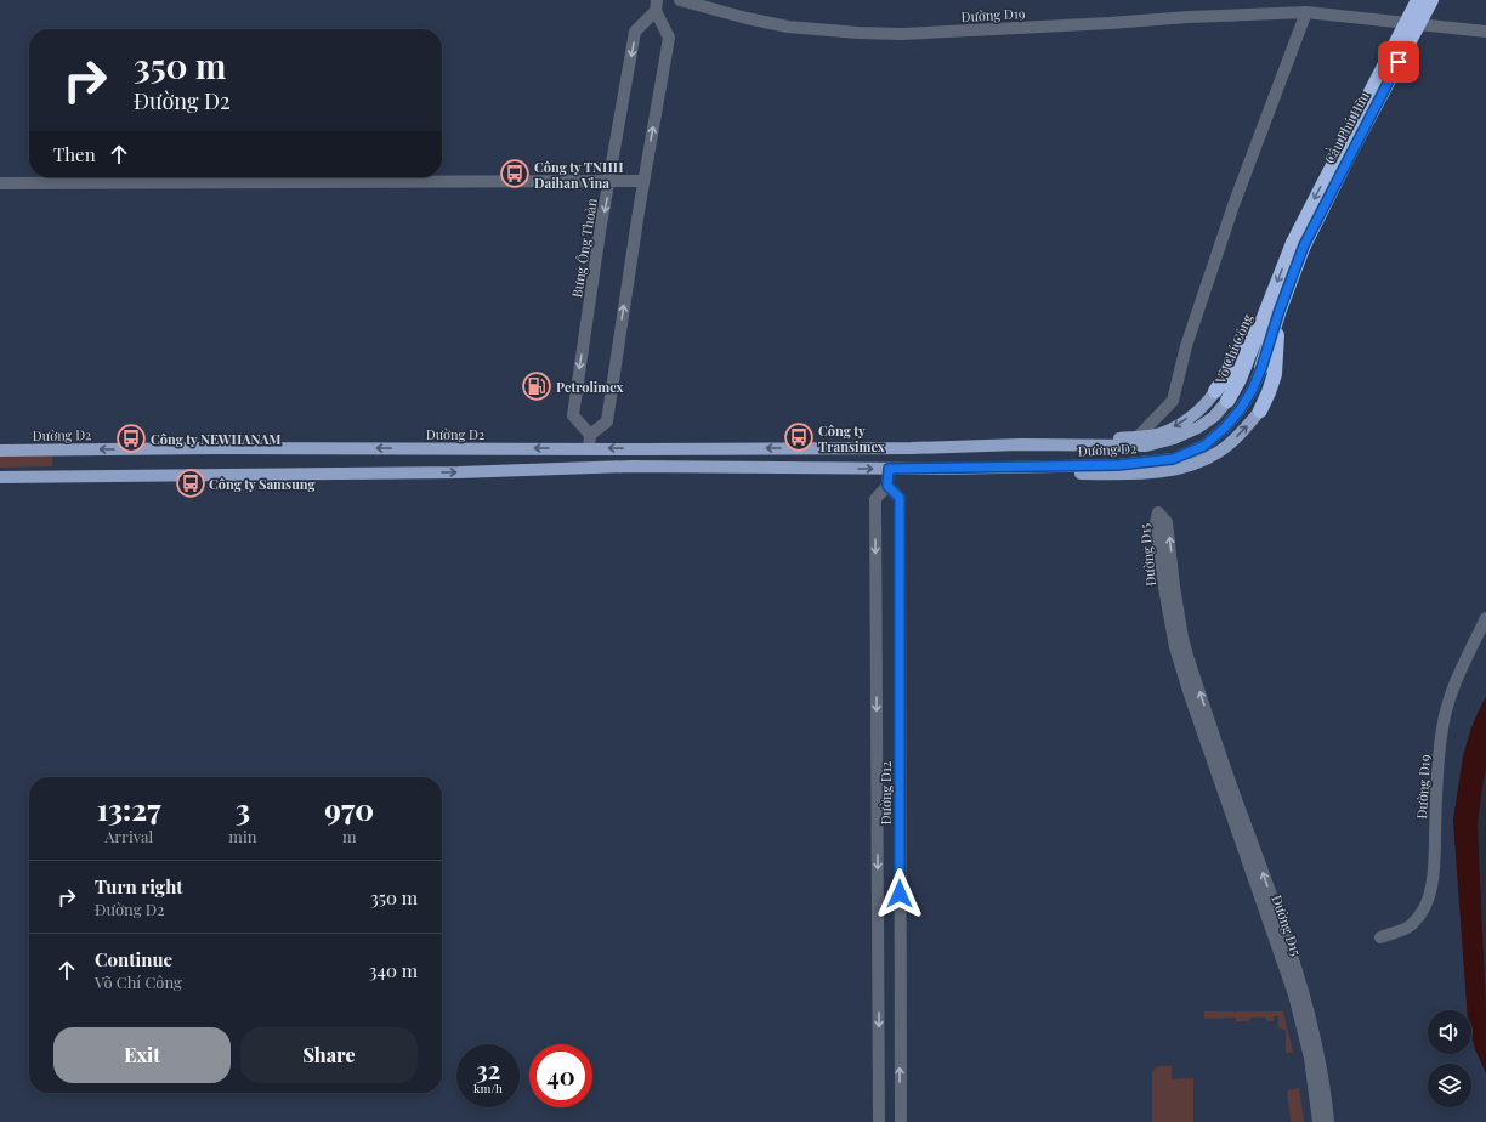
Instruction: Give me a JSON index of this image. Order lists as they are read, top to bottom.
{
  "streets": {
    "highway": ["Cầu Phú Hữu", "Võ Chí Công"],
    "main road": ["Đường D2"],
    "street": [
      "Đường D19",
      "Bưng Ông Thoàn",
      "Đường D15",
      "Đường D12"
    ]
  },
  "crossings": [
    ["Cầu Phú Hữu", "Võ Chí Công"],
    ["Võ Chí Công", "Đường D2"]
  ],
  "places": {
    "bus stop": [
      "Công ty TNHH Daihan Vina",
      "Công ty Transimex",
      "Công ty NEWHANAM",
      "Công ty Samsung"
    ],
    "fuel station": ["Petrolimex"]
  },
  "page": {
    "turn": ["350 m", "Đường D2"],
    "then": "Then",
    "eta": [
      "13:27",
      "Arrival",
      "3",
      "min",
      "970",
      "m"
    ],
    "list": [
      {
        "name": "Turn right",
        "note": "Đường D2",
        "value": "350 m"
      },
      {
        "name": "Continue",
        "note": "Võ Chí Công",
        "value": "340 m"
      }
    ],
    "buttons": ["Exit", "Share"],
    "speed": "32 km/h",
    "limit": "40"
  }
}
